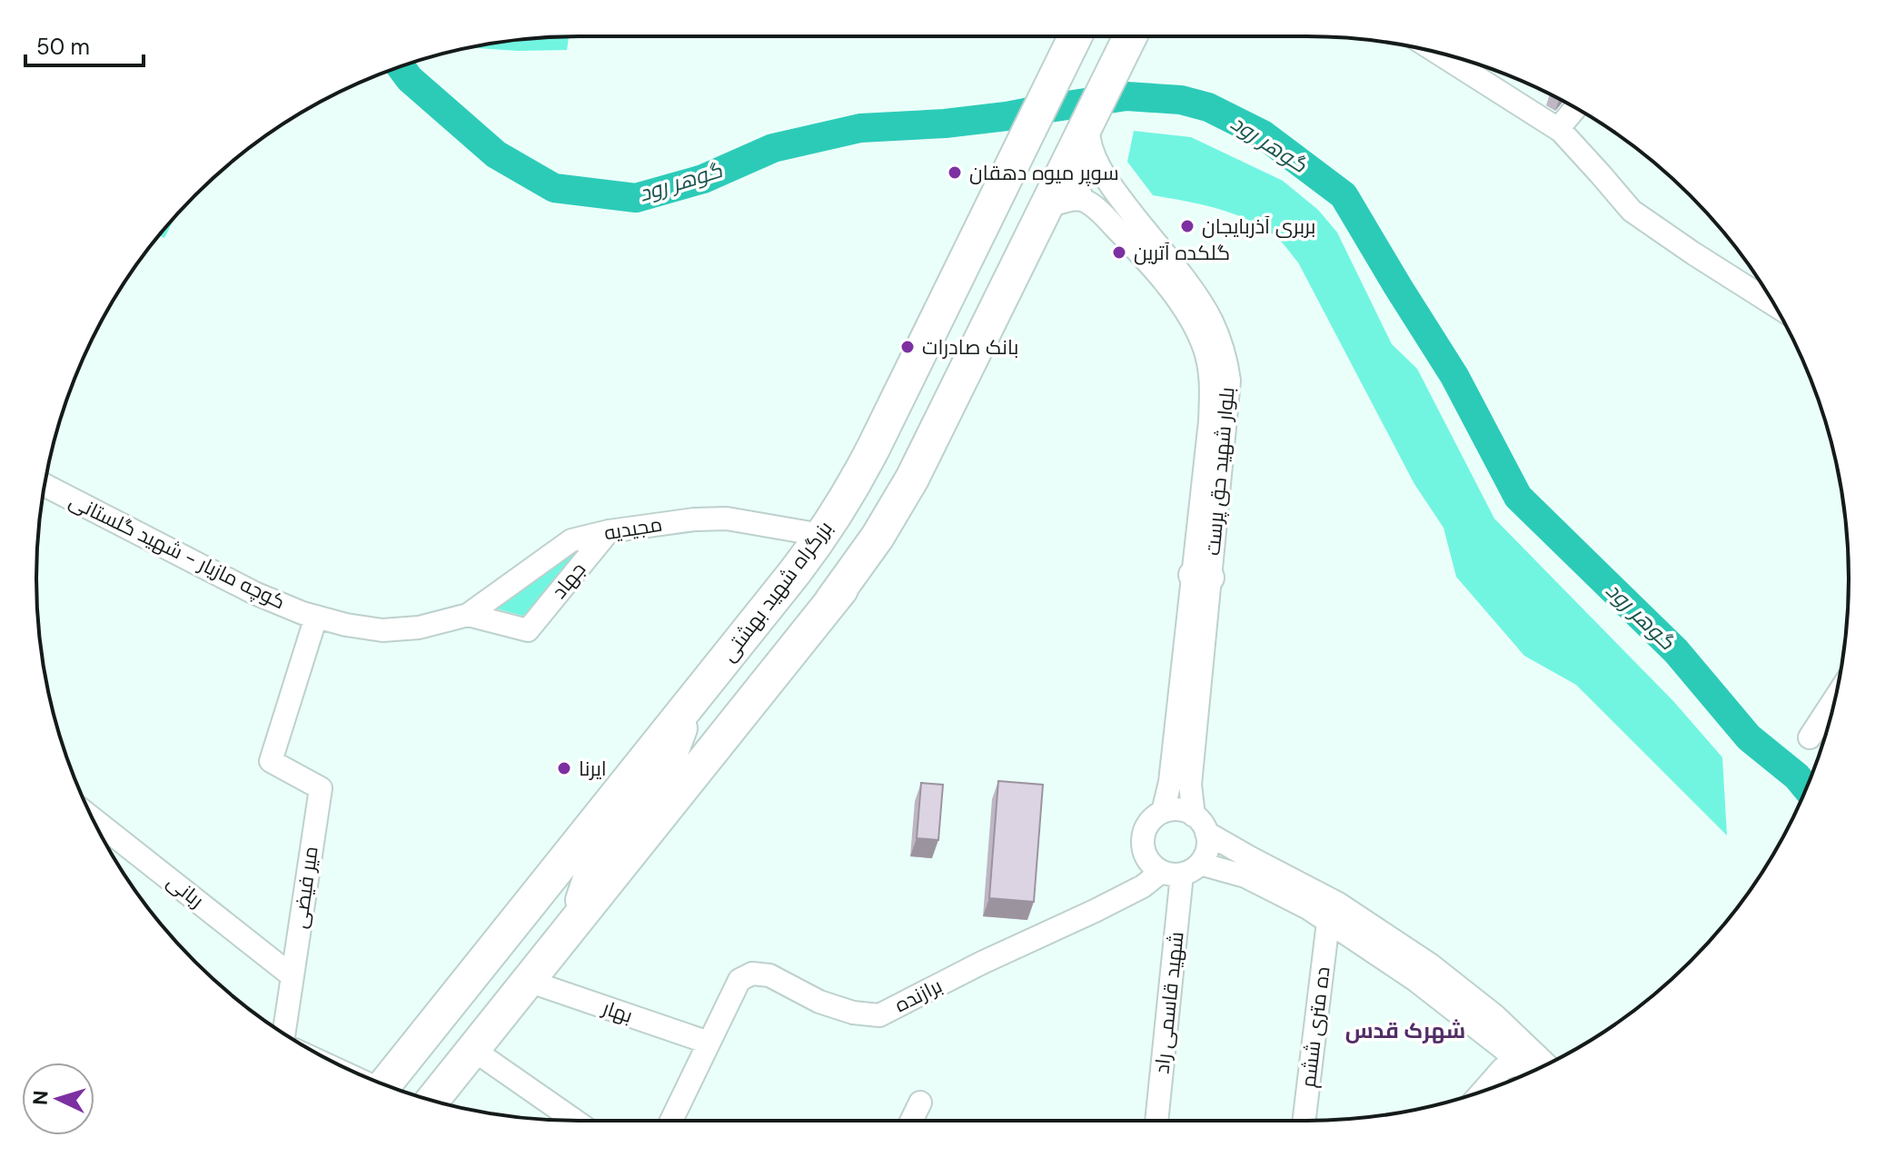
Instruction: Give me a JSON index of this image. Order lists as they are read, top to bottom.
{
  "streets": {
    "highway": ["بزرگراه شهید بهشتی"],
    "street": [
      "بلوار شهید حق پرست",
      "مجیدیه",
      "کوچه مازیار - شهید گلستانی",
      "جهاد",
      "میر فیضی",
      "ربانی",
      "برازنده",
      "شهید قاسمی راد",
      "بهار",
      "ده متری ششم"
    ]
  },
  "crossings": [
    ["بلوار شهید حق پرست", "بزرگراه شهید بهشتی"],
    ["بلوار شهید حق پرست", "برازنده"],
    ["بلوار شهید حق پرست", "شهید قاسمی راد"],
    ["مجیدیه", "کوچه مازیار - شهید گلستانی"],
    ["مجیدیه", "جهاد"],
    ["مجیدیه", "بزرگراه شهید بهشتی"],
    ["کوچه مازیار - شهید گلستانی", "جهاد"],
    ["کوچه مازیار - شهید گلستانی", "میر فیضی"],
    ["بزرگراه شهید بهشتی", "بهار"],
    ["میر فیضی", "ربانی"],
    ["برازنده", "شهید قاسمی راد"],
    ["برازنده", "بهار"]
  ],
  "districts": ["شهرک قدس"],
  "water": ["گوهر رود"],
  "places": [
    "سوپر میوه دهقان",
    "بربری آذربایجان",
    "گلکده آترین",
    "بانک صادرات",
    "ایرنا"
  ],
  "scale_bar": "50 m",
  "north": "left"
}
